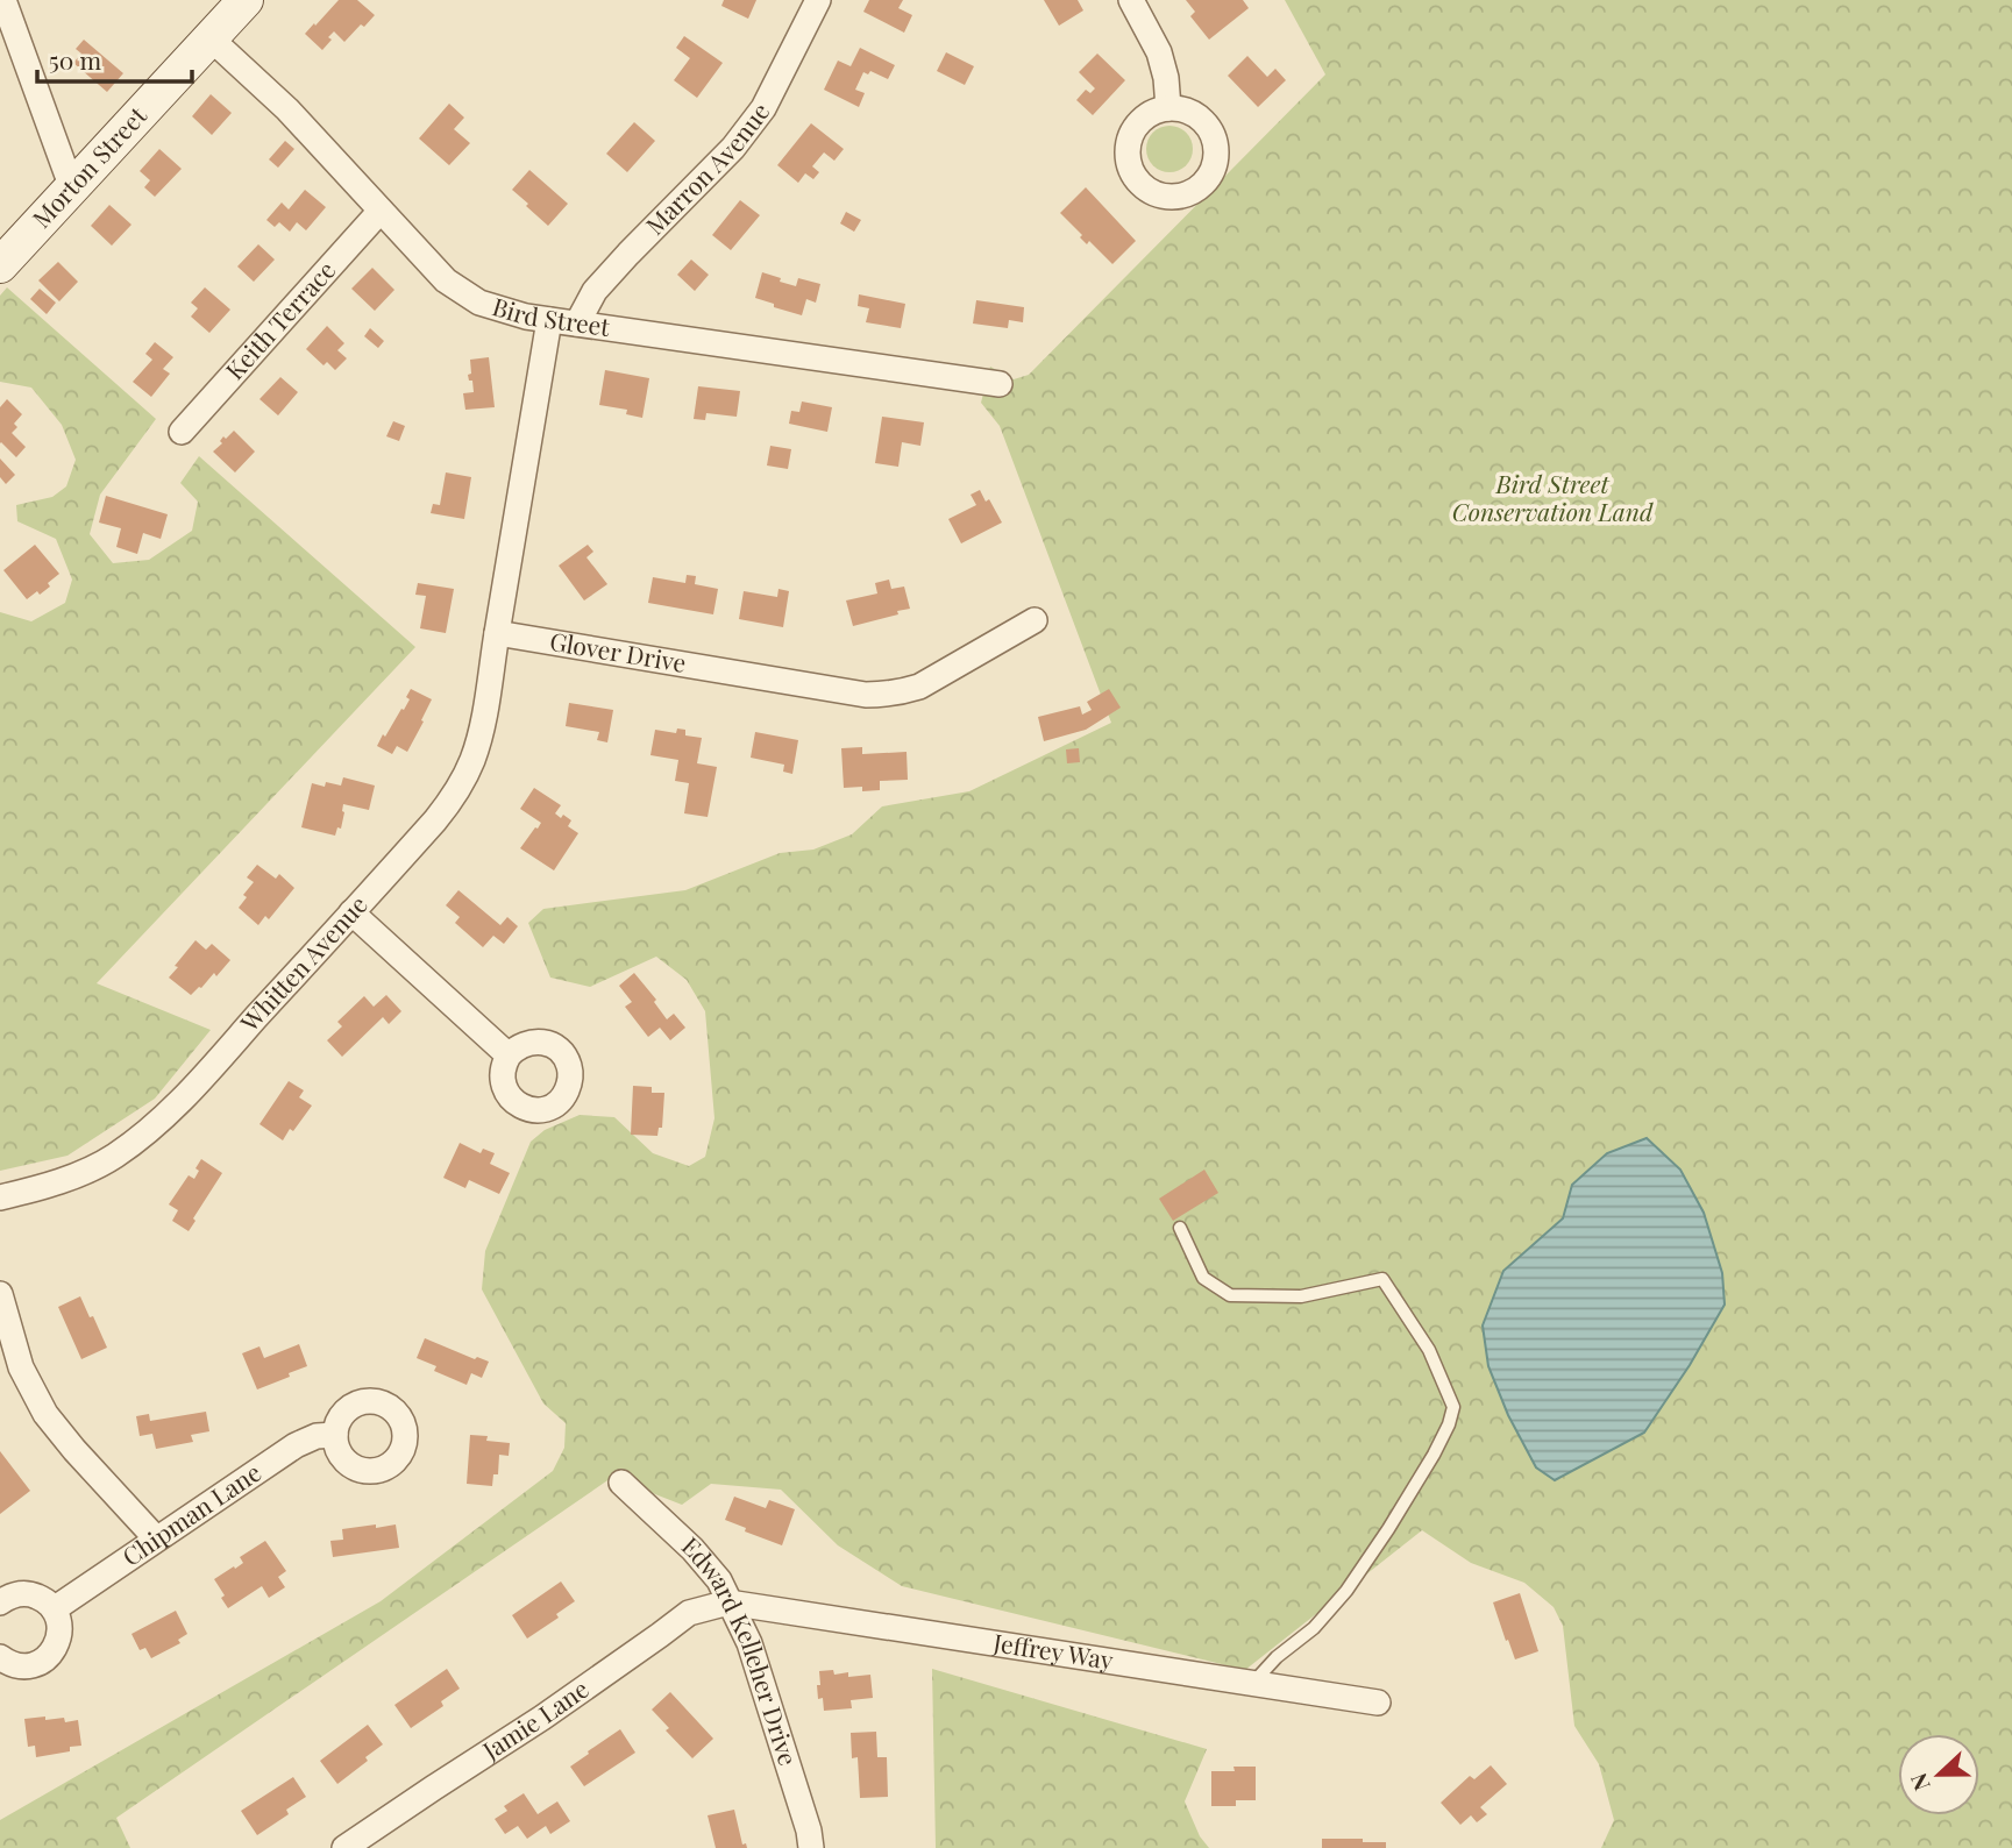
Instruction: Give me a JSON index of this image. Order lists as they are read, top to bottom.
{
  "streets": {
    "street": [
      "Marron Avenue",
      "Morton Street",
      "Bird Street",
      "Keith Terrace",
      "Glover Drive",
      "Whitten Avenue",
      "Chipman Lane",
      "Jeffrey Way",
      "Edward Kelleher Drive",
      "Jamie Lane"
    ]
  },
  "crossings": [
    ["Marron Avenue", "Bird Street"],
    ["Morton Street", "Bird Street"],
    ["Bird Street", "Keith Terrace"],
    ["Glover Drive", "Whitten Avenue"],
    ["Jeffrey Way", "Edward Kelleher Drive"],
    ["Jeffrey Way", "Jamie Lane"],
    ["Edward Kelleher Drive", "Jamie Lane"]
  ],
  "parks": ["Bird Street Conservation Land"],
  "scale_bar": "50 m",
  "north": "left"
}
